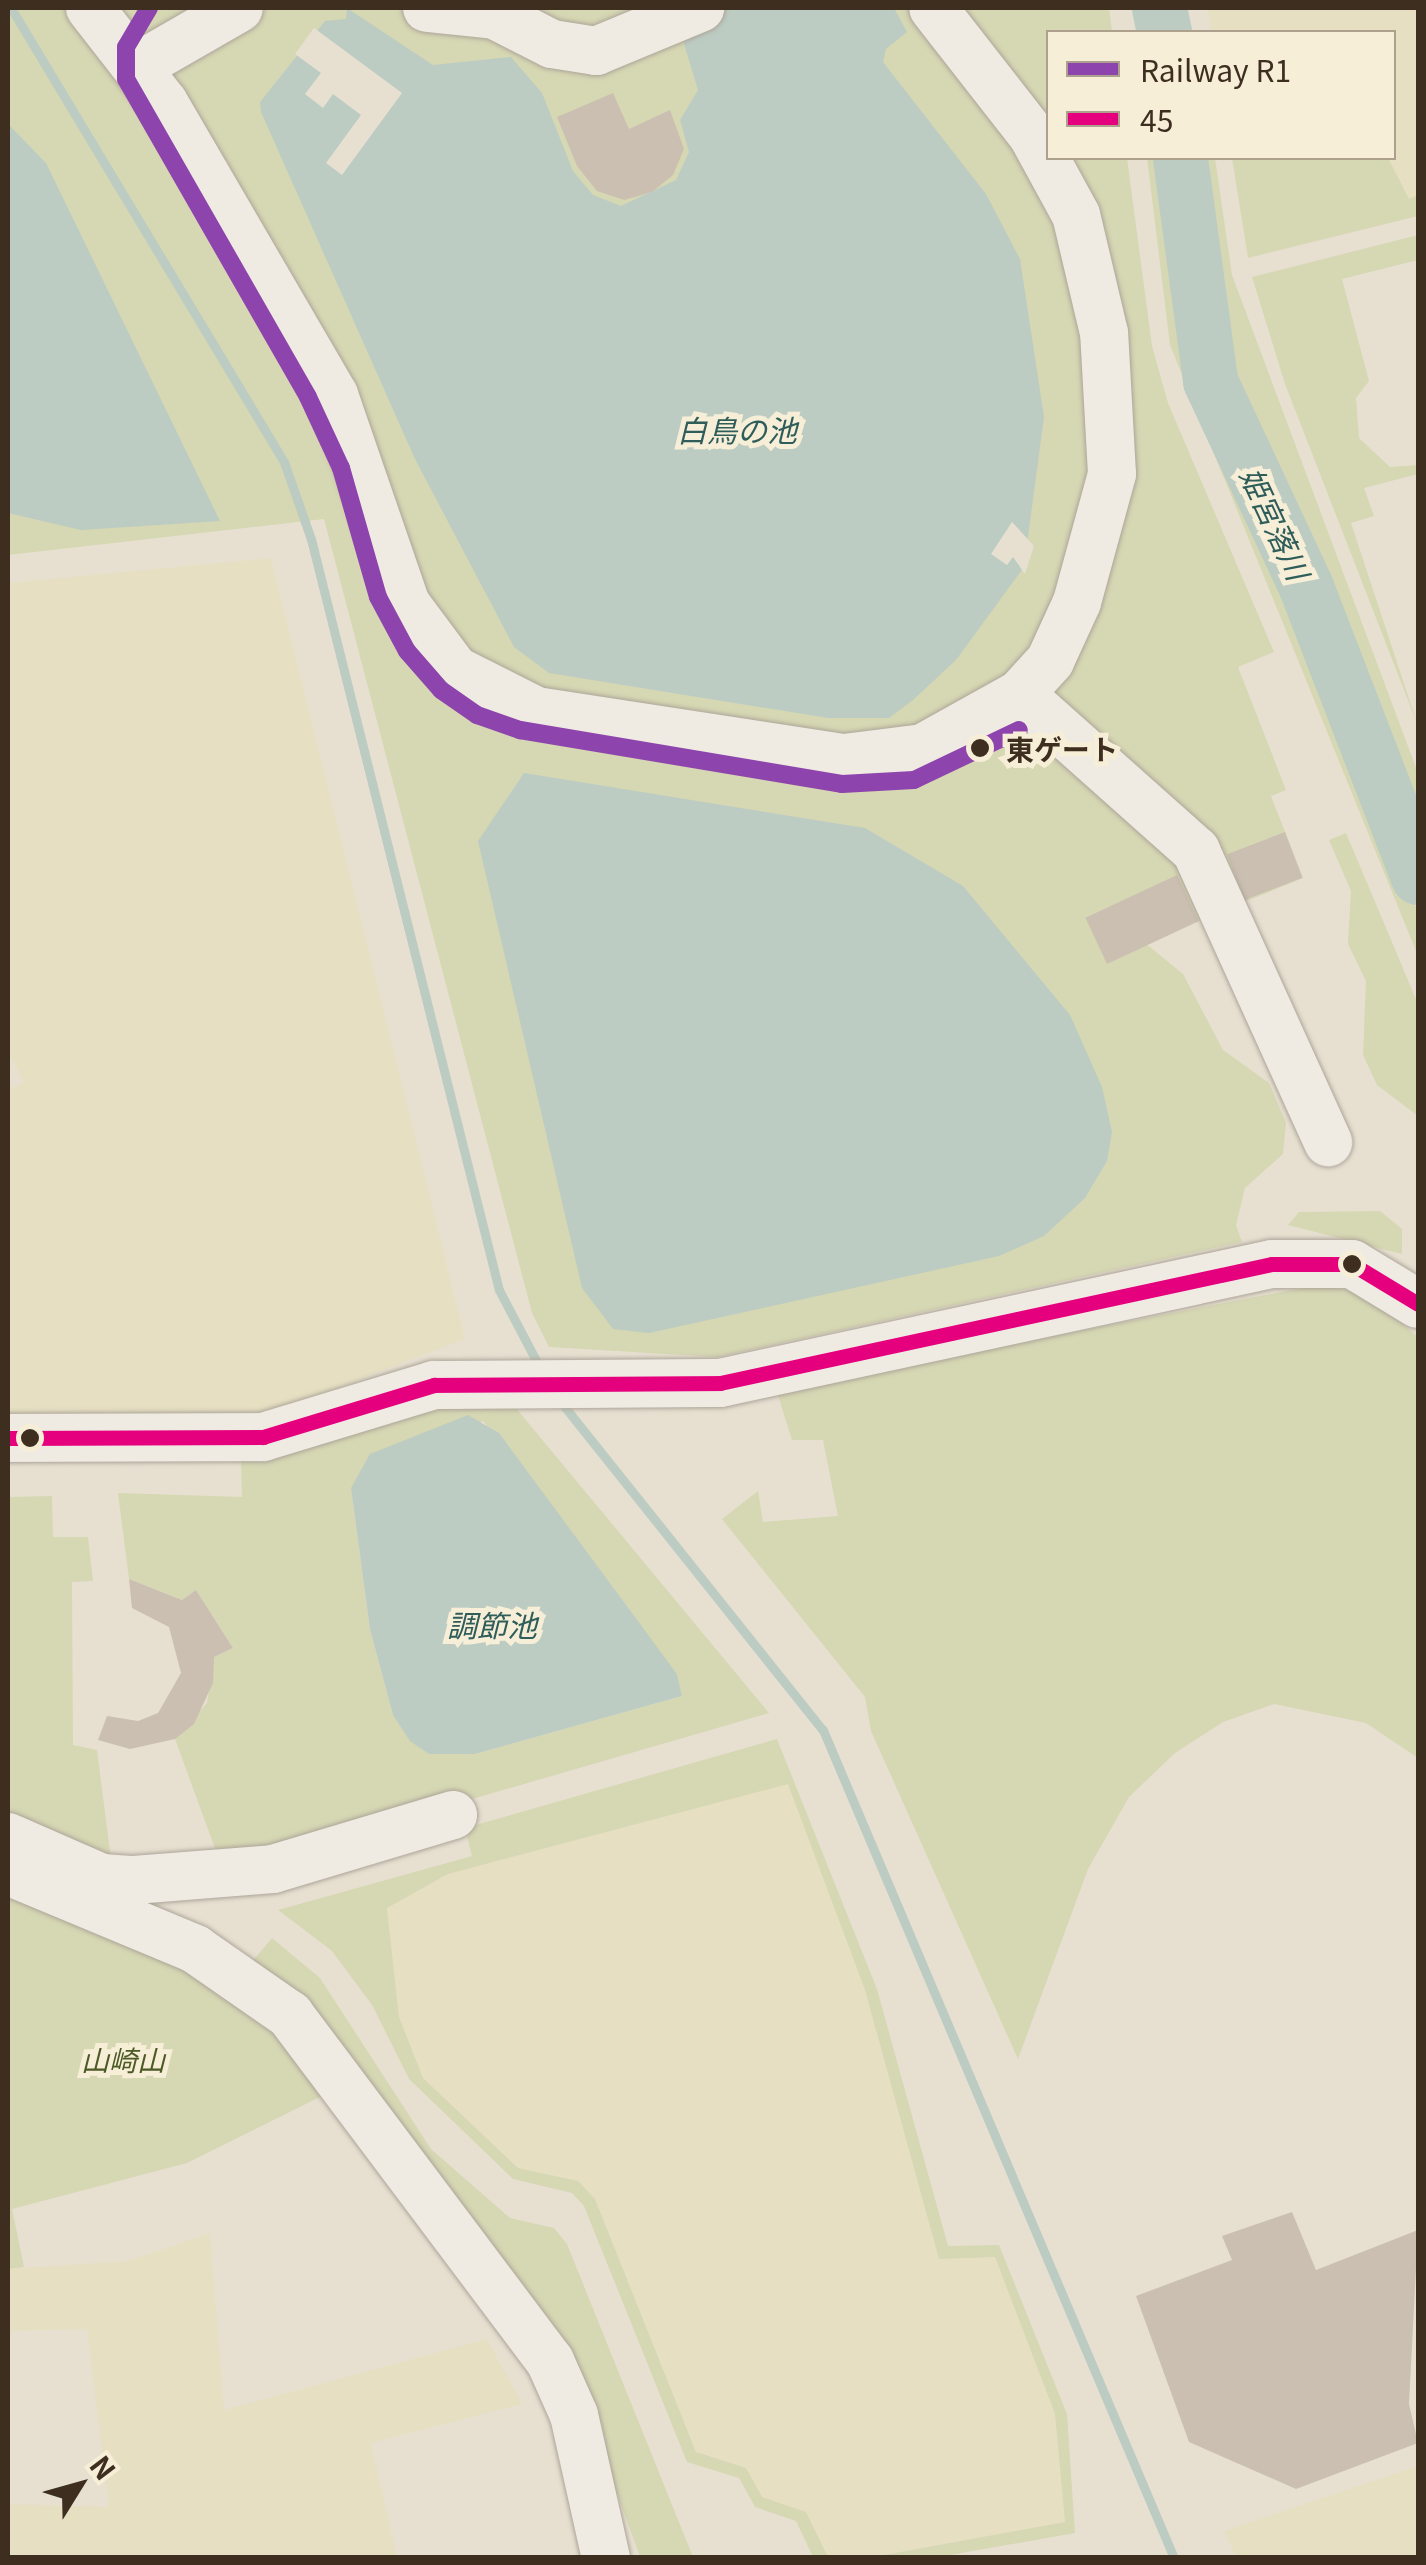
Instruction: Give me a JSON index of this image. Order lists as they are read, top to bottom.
{
  "water": ["白鳥の池", "姫宮落川", "調節池"],
  "parks": ["山崎山"],
  "places": ["東ゲート"],
  "lines": ["rail line R1", "transit line 45"],
  "legend": ["Railway R1", "45"],
  "north": "top right"
}
